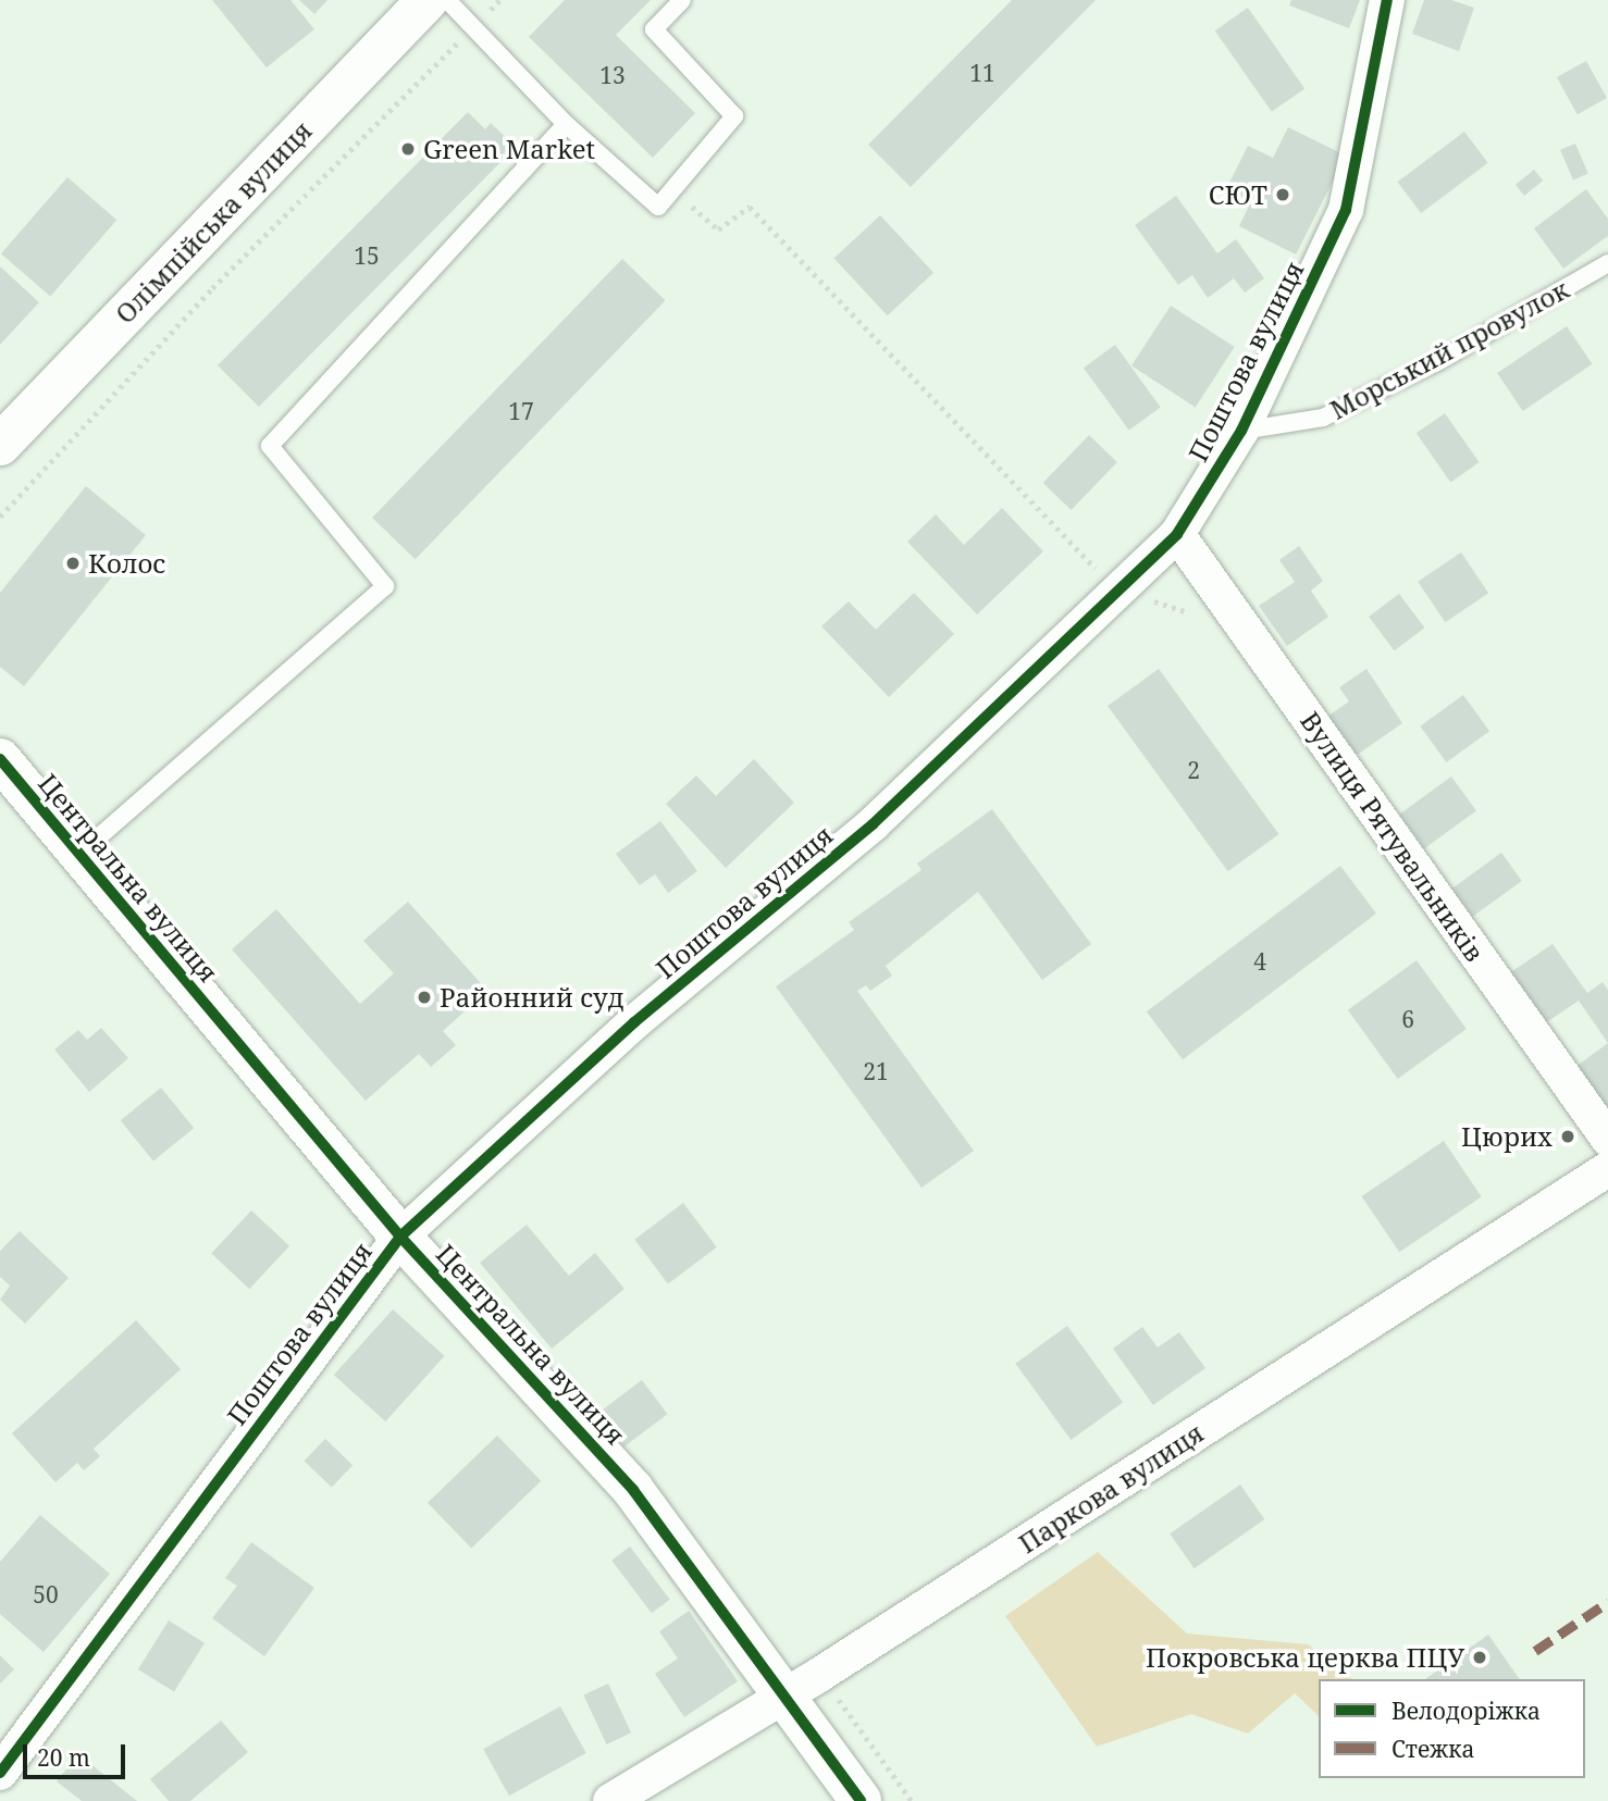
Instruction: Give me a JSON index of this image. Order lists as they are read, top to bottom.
{
  "streets": {
    "street": [
      "Олімпійська вулиця",
      "Поштова вулиця",
      "Вулиця Рятувальників",
      "Центральна вулиця",
      "Паркова вулиця"
    ],
    "lane": ["Морський провулок"]
  },
  "crossings": [
    ["Морський провулок", "Поштова вулиця"],
    ["Поштова вулиця", "Вулиця Рятувальників"],
    ["Поштова вулиця", "Центральна вулиця"],
    ["Центральна вулиця", "Паркова вулиця"]
  ],
  "places": [
    "Green Market",
    "СЮТ",
    "Колос",
    "Районний суд",
    "Цюрих",
    "Покровська церква ПЦУ"
  ],
  "house_numbers": [
    "11",
    "13",
    "15",
    "17",
    "2",
    "4",
    "6",
    "21",
    "50"
  ],
  "legend": ["Велодоріжка", "Стежка"],
  "scale_bar": "20 m"
}
